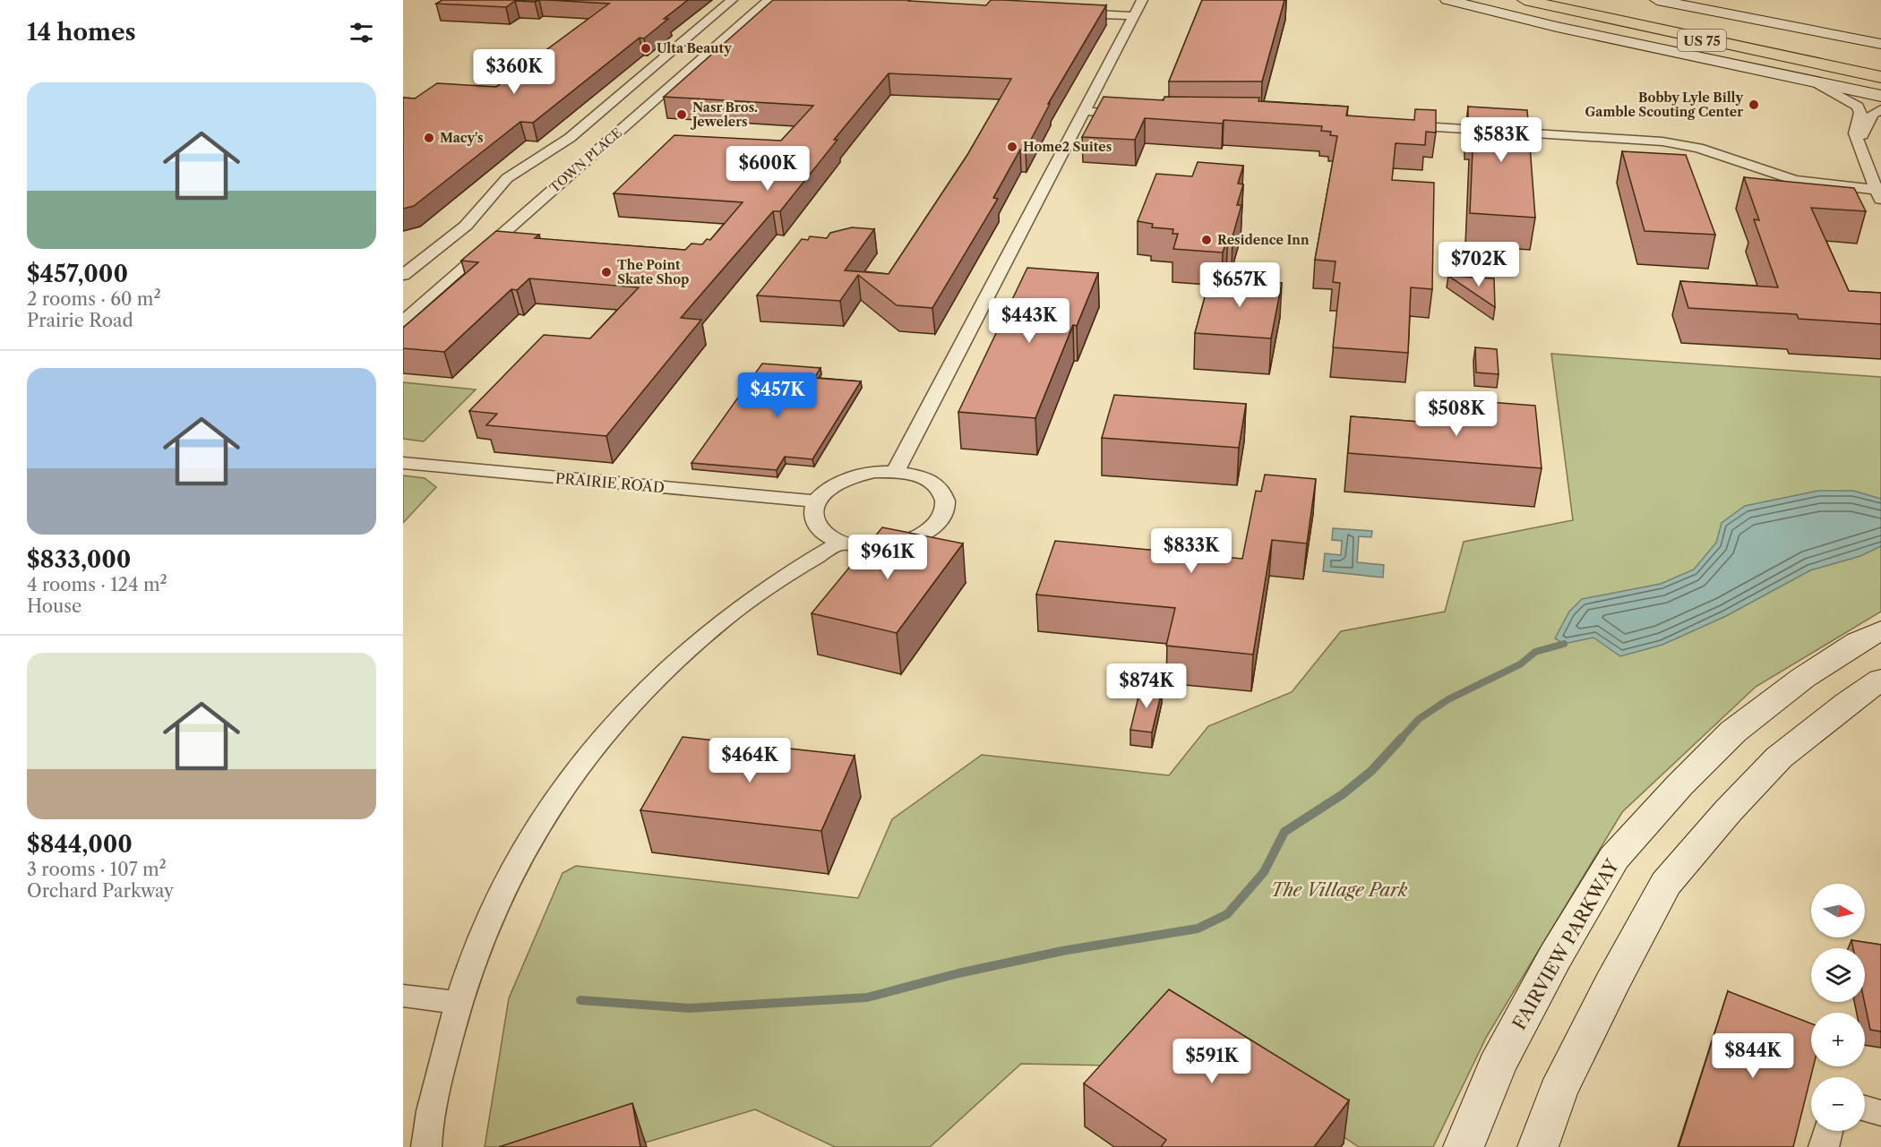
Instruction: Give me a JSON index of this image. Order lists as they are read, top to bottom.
{
  "streets": {
    "highway": ["US 75"],
    "street": ["TOWN PLACE", "PRAIRIE ROAD", "FAIRVIEW PARKWAY"]
  },
  "parks": ["The Village Park"],
  "places": [
    "Ulta Beauty",
    "Bobby Lyle Billy Gamble Scouting Center",
    "Nasr Bros. Jewelers",
    "Macy's",
    "Home2 Suites",
    "Residence Inn",
    "The Point Skate Shop"
  ],
  "north": "right",
  "page": {
    "heading": "14 homes",
    "price": [
      "$360K",
      "$583K",
      "$600K",
      "$702K",
      "$657K",
      "$443K",
      "$457K",
      "$508K",
      "$833K",
      "$961K",
      "$874K",
      "$464K",
      "$844K",
      "$591K"
    ],
    "list": [
      {
        "name": "$457,000",
        "note": "2 rooms · 60 m² · Prairie Road"
      },
      {
        "name": "$833,000",
        "note": "4 rooms · 124 m² · House"
      },
      {
        "name": "$844,000",
        "note": "3 rooms · 107 m² · Orchard Parkway"
      }
    ],
    "map_buttons": ["+", "−"]
  }
}
